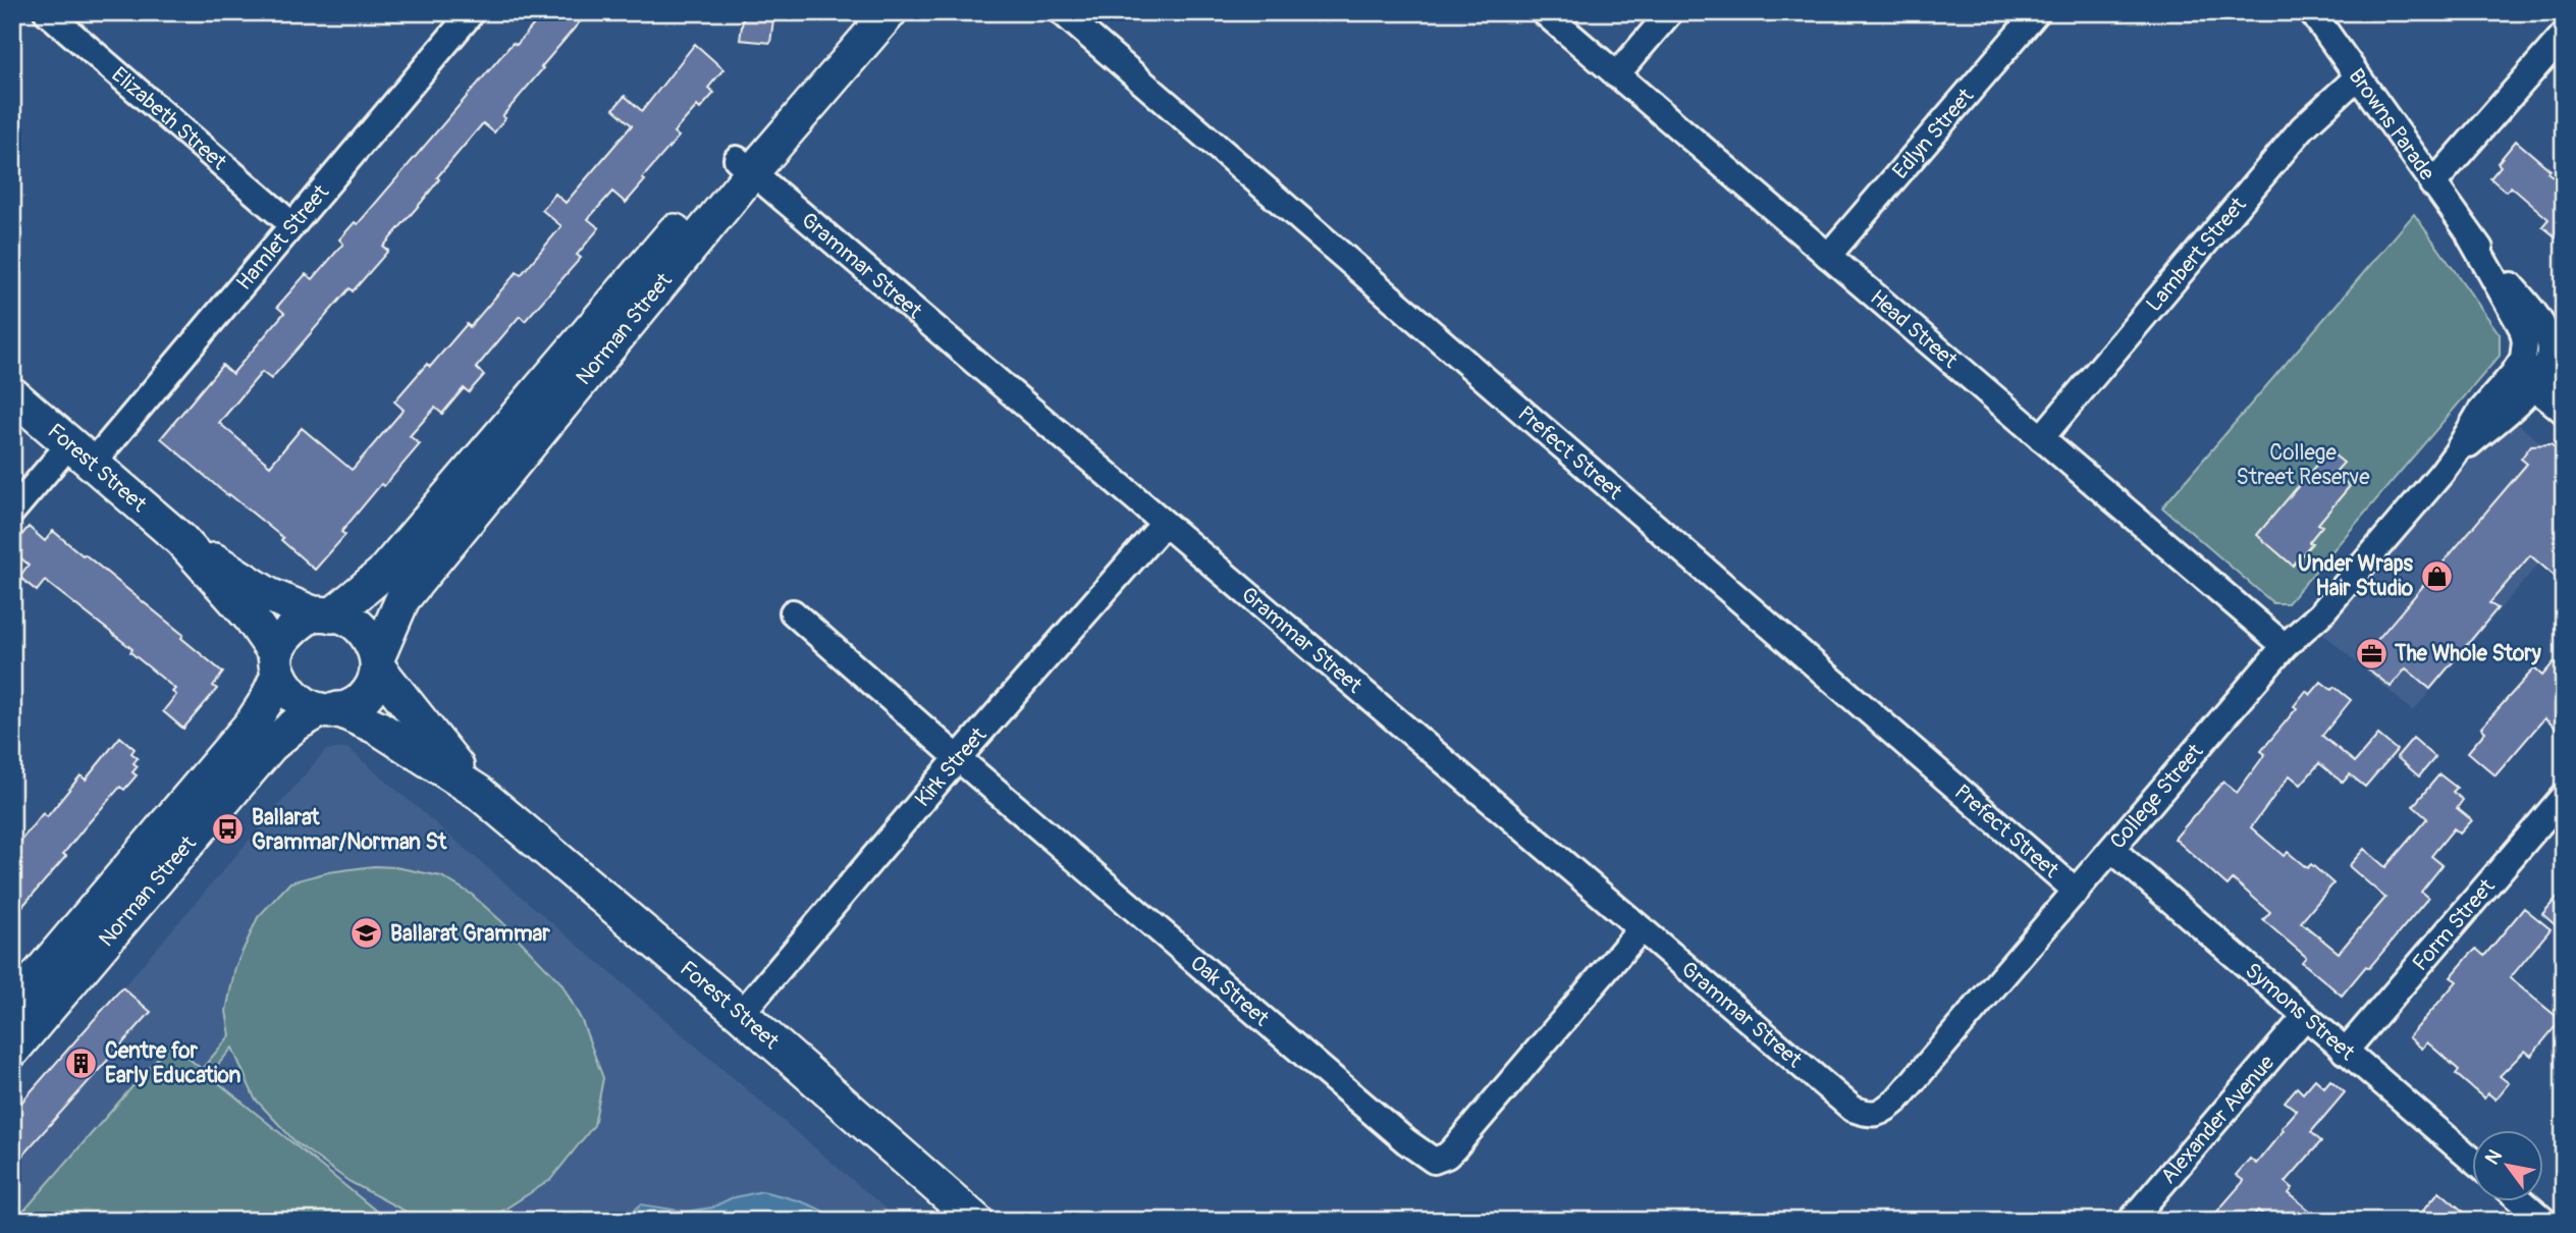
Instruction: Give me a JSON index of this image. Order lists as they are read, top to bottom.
{
  "streets": {
    "main road": ["Norman Street", "Forest Street"],
    "street": [
      "Elizabeth Street",
      "Browns Parade",
      "Edlyn Street",
      "Hamlet Street",
      "Lambert Street",
      "Grammar Street",
      "Head Street",
      "Prefect Street",
      "Kirk Street",
      "College Street",
      "Form Street",
      "Oak Street",
      "Symons Street",
      "Alexander Avenue"
    ]
  },
  "crossings": [
    ["Elizabeth Street", "Hamlet Street"],
    ["Browns Parade", "Lambert Street"],
    ["Browns Parade", "College Street"],
    ["Edlyn Street", "Head Street"],
    ["Hamlet Street", "Forest Street"],
    ["Lambert Street", "Head Street"],
    ["Grammar Street", "Norman Street"],
    ["Grammar Street", "Kirk Street"],
    ["Grammar Street", "College Street"],
    ["Grammar Street", "Oak Street"],
    ["Norman Street", "Forest Street"],
    ["Head Street", "College Street"],
    ["Prefect Street", "College Street"],
    ["Forest Street", "Kirk Street"],
    ["Kirk Street", "Oak Street"],
    ["College Street", "Symons Street"],
    ["Form Street", "Symons Street"],
    ["Symons Street", "Alexander Avenue"]
  ],
  "parks": ["College Street Reserve"],
  "places": {
    "shop": ["Under Wraps Hair Studio"],
    "office": ["The Whole Story"],
    "bus stop": ["Ballarat Grammar/Norman St"],
    "school or university": ["Ballarat Grammar"],
    "building": ["Centre for Early Education"]
  },
  "north": "top left"
}
